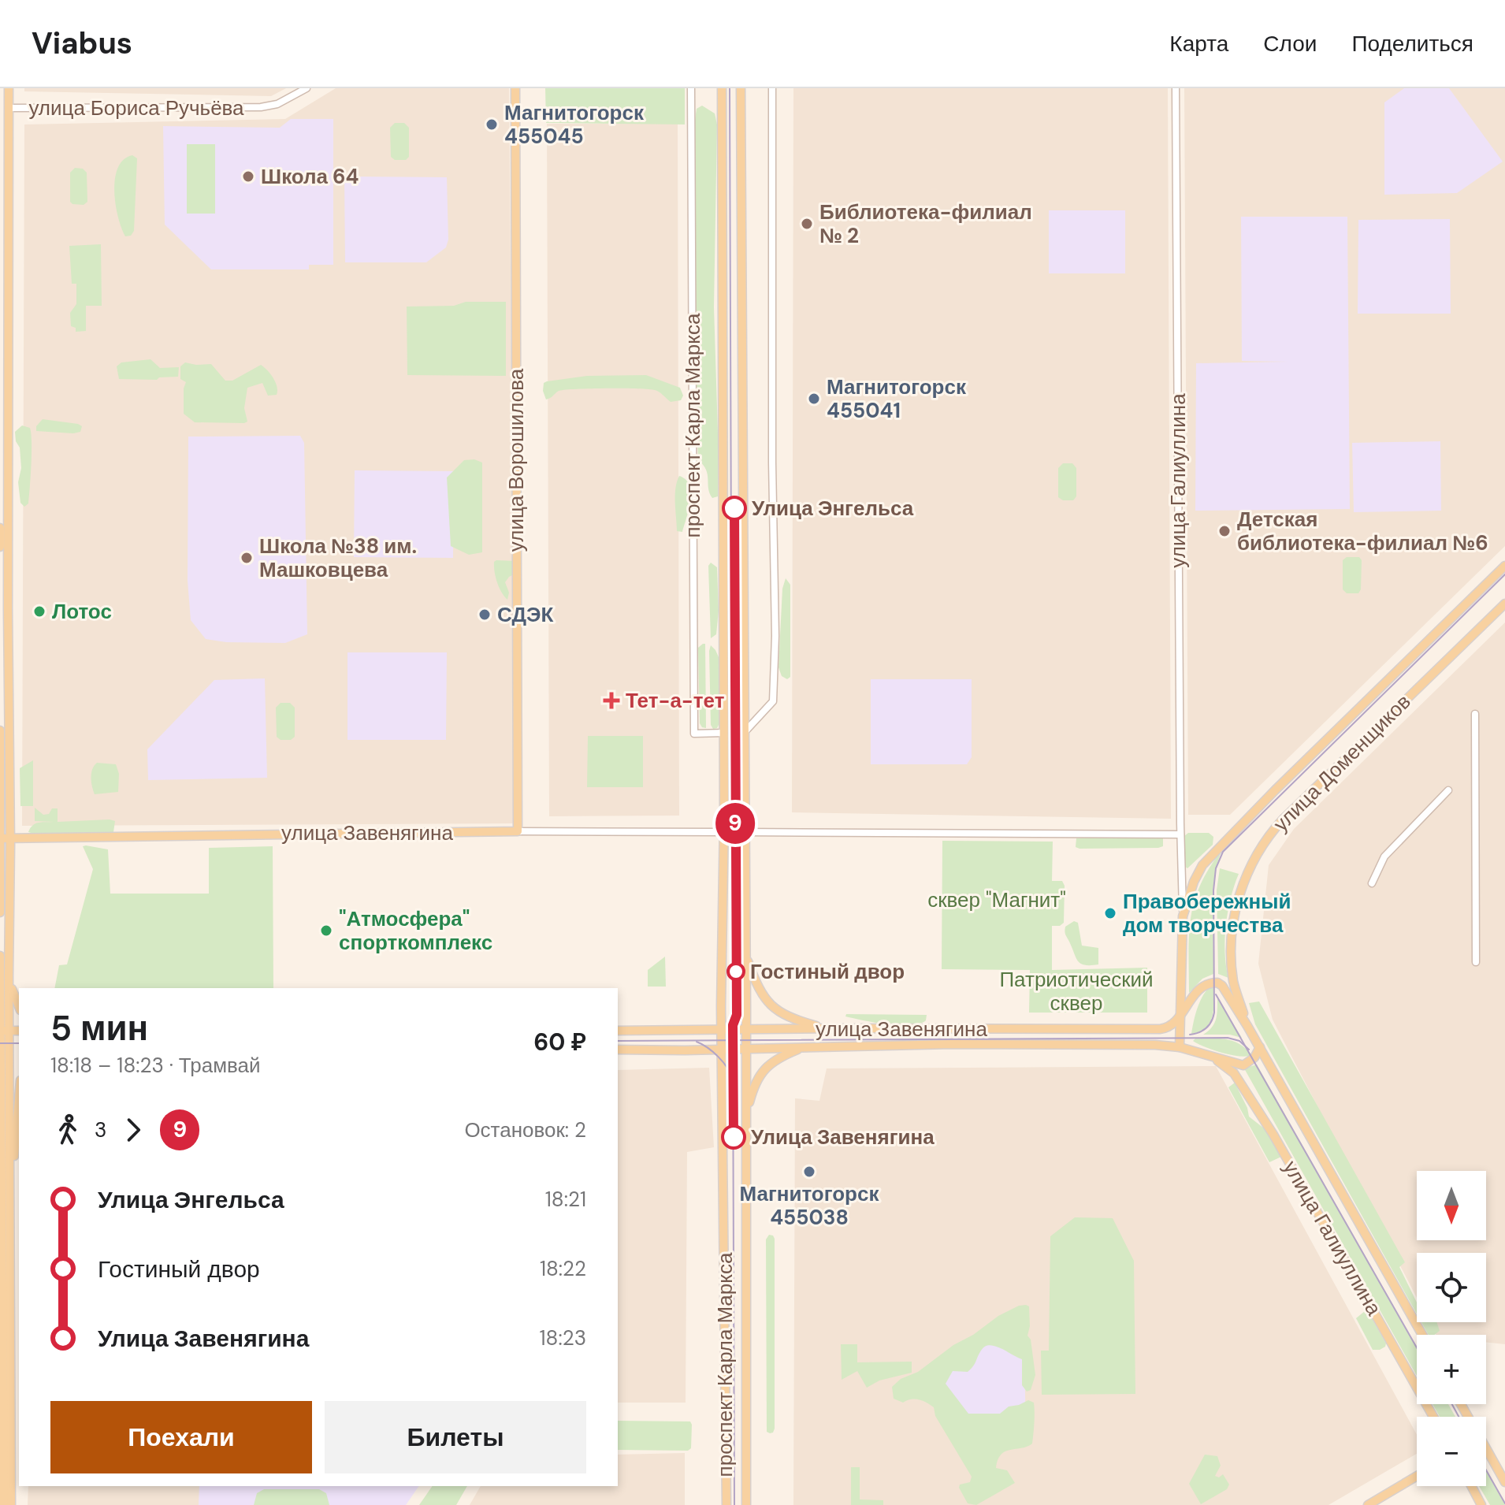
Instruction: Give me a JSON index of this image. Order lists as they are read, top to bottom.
{
  "streets": {
    "main road": [
      "проспект Карла Маркса",
      "улица Ворошилова",
      "улица Галиуллина",
      "улица Доменщиков",
      "улица Завенягина"
    ],
    "street": ["улица Бориса Ручьёва"]
  },
  "crossings": [
    ["проспект Карла Маркса", "улица Завенягина"],
    ["улица Ворошилова", "улица Завенягина"],
    ["улица Галиуллина", "улица Доменщиков"],
    ["улица Галиуллина", "улица Завенягина"]
  ],
  "parks": ["сквер \"Магнит\"", "Патриотический сквер"],
  "places": {
    "other": [
      "Магнитогорск 455045",
      "Школа 64",
      "Библиотека-филиал № 2",
      "Магнитогорск 455041",
      "Улица Энгельса",
      "Детская библиотека-филиал №6",
      "Школа №38 им. Машковцева",
      "Лотос",
      "СДЭК",
      "Правобережный дом творчества",
      "\"Атмосфера\" спорткомплекс",
      "Гостиный двор",
      "Улица Завенягина",
      "Магнитогорск 455038"
    ],
    "health": ["Тет-а-тет"]
  },
  "lines": ["tram line 9"],
  "north": "bottom",
  "page": {
    "header": "Viabus",
    "nav": ["Карта", "Слои", "Поделиться"],
    "on_map": "9",
    "heading": ["5 мин", "18:18 – 18:23 · Трамвай", "60 ₽"],
    "legs": ["3", "9", "Остановок: 2"],
    "list": [
      {
        "name": "Улица Энгельса",
        "value": "18:21"
      },
      {
        "name": "Гостиный двор",
        "value": "18:22"
      },
      {
        "name": "Улица Завенягина",
        "value": "18:23"
      }
    ],
    "map_buttons": ["+", "−"],
    "buttons": ["Поехали", "Билеты"]
  }
}
